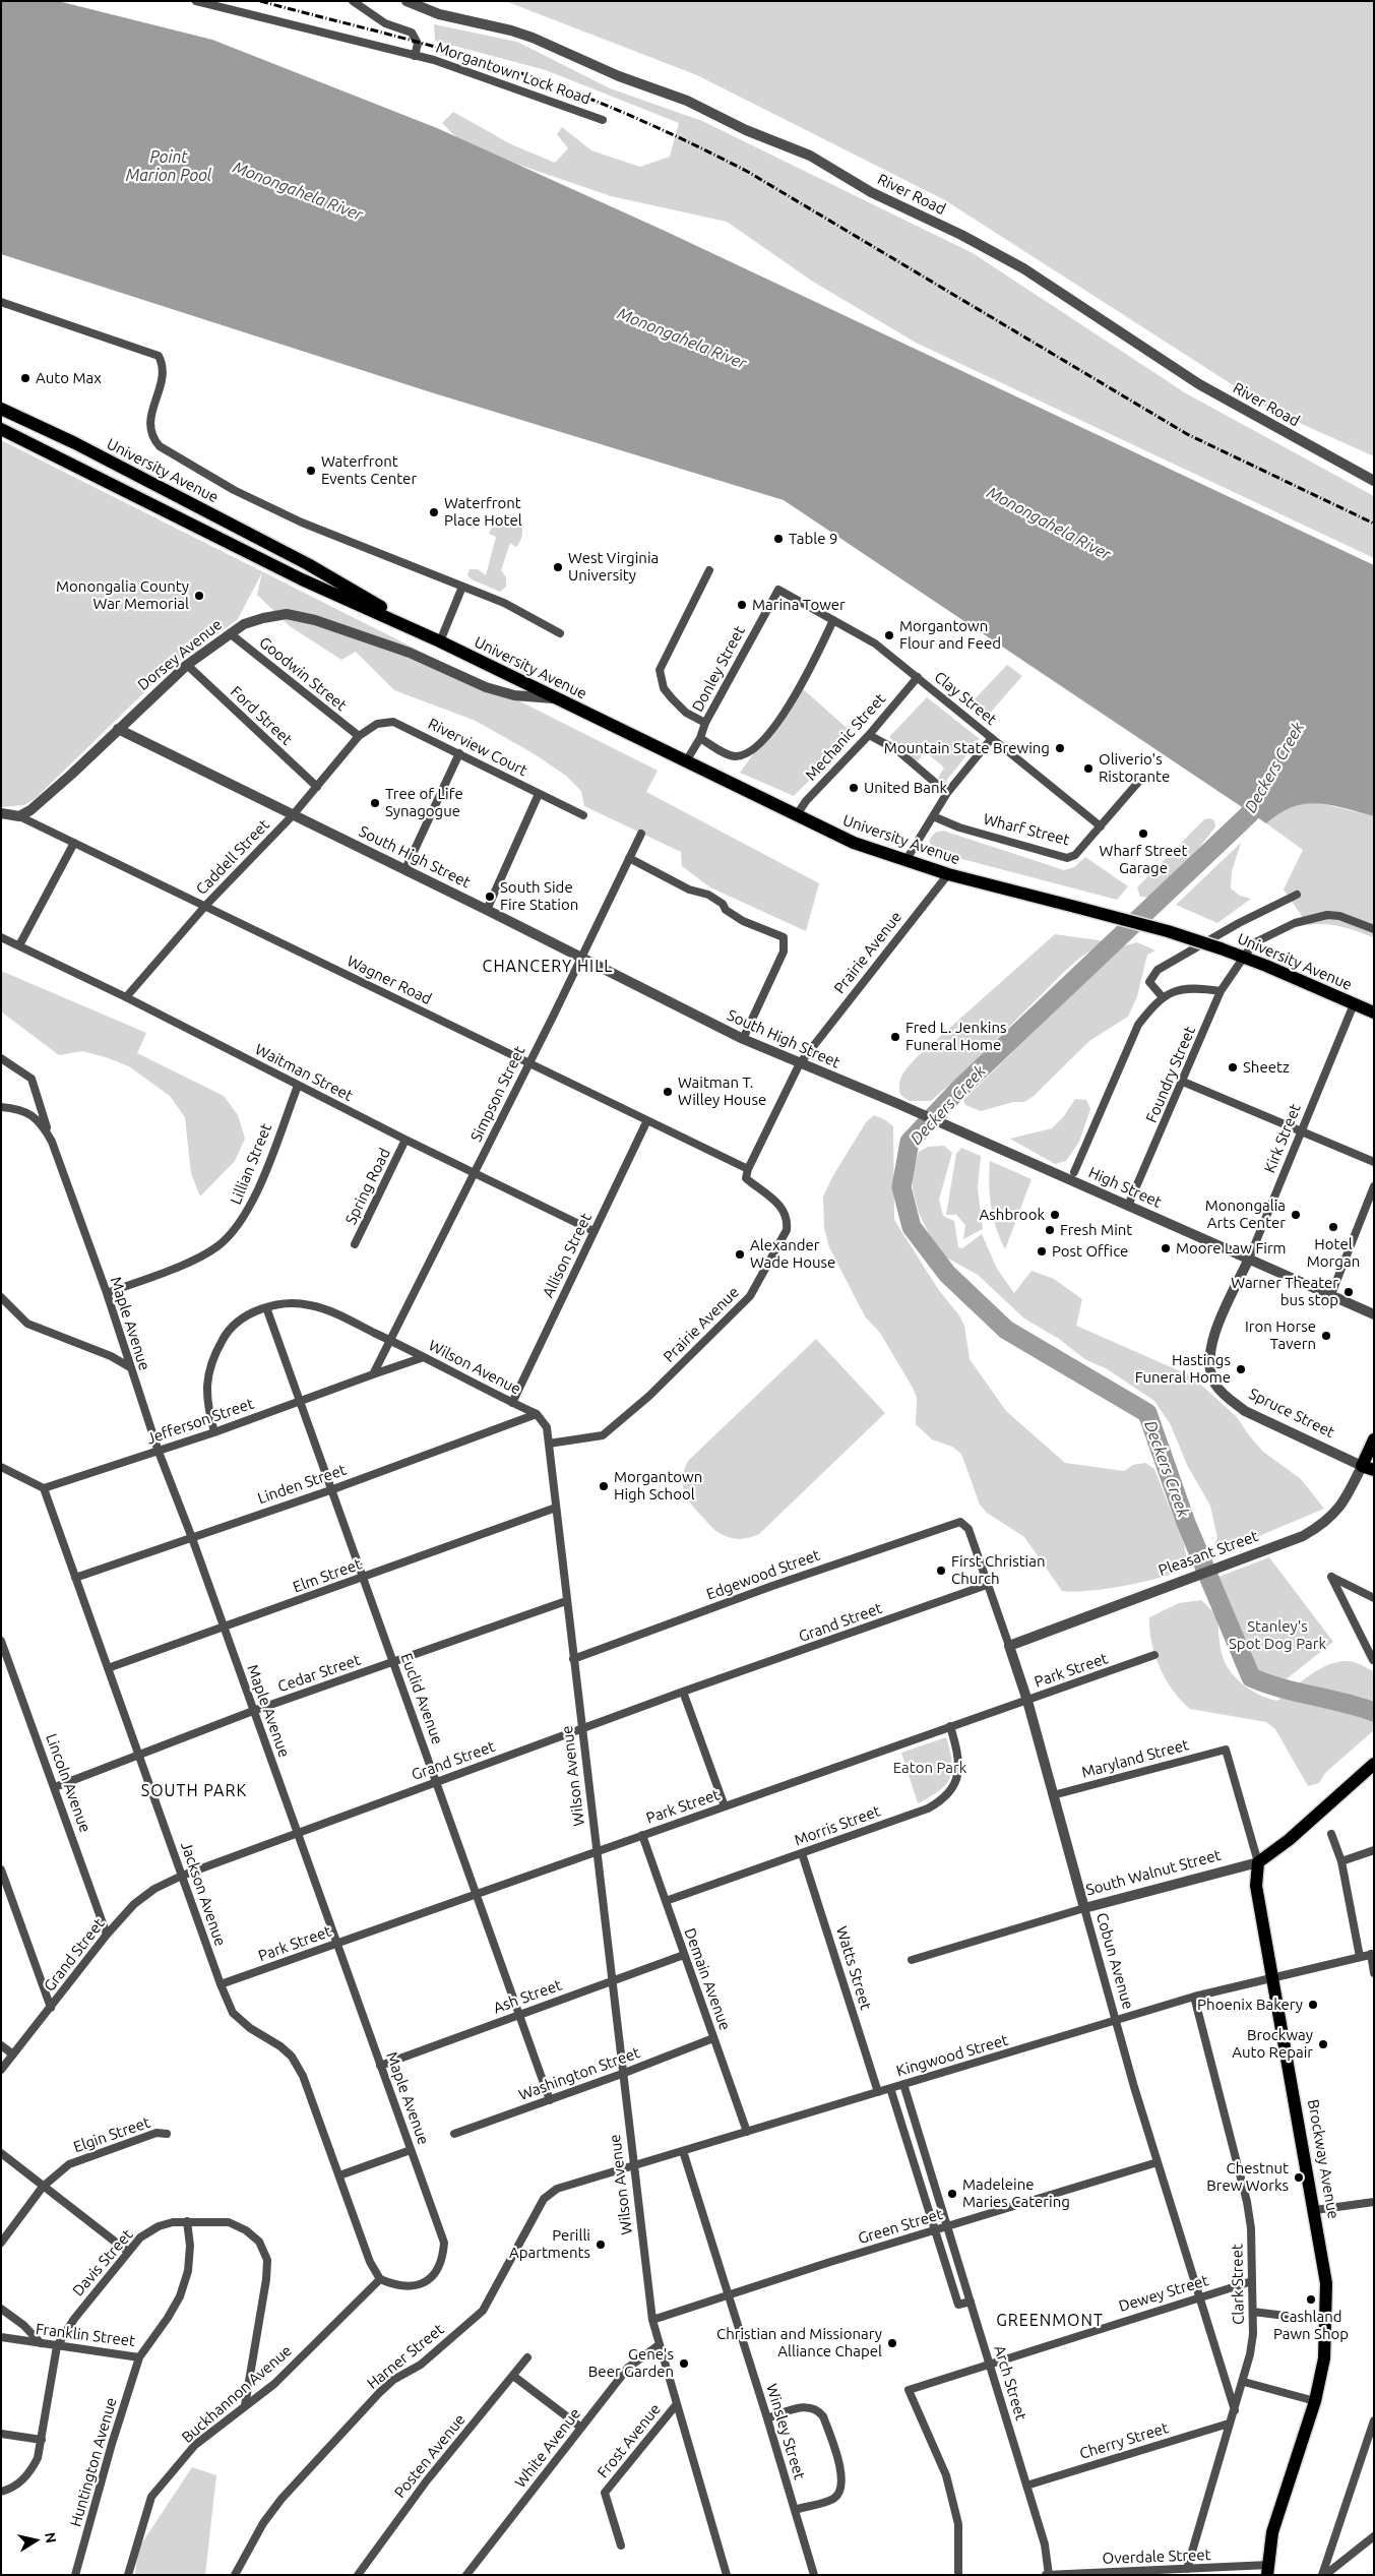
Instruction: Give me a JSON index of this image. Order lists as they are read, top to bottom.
{
  "streets": {
    "main road": [
      "University Avenue",
      "Pleasant Street",
      "South Walnut Street",
      "Brockway Avenue"
    ],
    "street": [
      "Morgantown Lock Road",
      "River Road",
      "Dorsey Avenue",
      "Donley Street",
      "Goodwin Street",
      "Clay Street",
      "Ford Street",
      "Mechanic Street",
      "Riverview Court",
      "Wharf Street",
      "Caddell Street",
      "South High Street",
      "Prairie Avenue",
      "Wagner Road",
      "Waitman Street",
      "Foundry Street",
      "Simpson Street",
      "Kirk Street",
      "Lillian Street",
      "Spring Road",
      "High Street",
      "Allison Street",
      "Maple Avenue",
      "Wilson Avenue",
      "Spruce Street",
      "Jefferson Street",
      "Linden Street",
      "Edgewood Street",
      "Elm Street",
      "Grand Street",
      "Park Street",
      "Cedar Street",
      "Euclid Avenue",
      "Maryland Street",
      "Lincoln Avenue",
      "Morris Street",
      "Jackson Avenue",
      "Cobun Avenue",
      "Watts Street",
      "Demain Avenue",
      "Ash Street",
      "Kingwood Street",
      "Washington Street",
      "Elgin Street",
      "Green Street",
      "Davis Street",
      "Clark Street",
      "Dewey Street",
      "Franklin Street",
      "Harner Street",
      "Arch Street",
      "Buckhannon Avenue",
      "Winsley Street",
      "Frost Avenue",
      "Cherry Street",
      "White Avenue",
      "Posten Avenue",
      "Huntington Avenue",
      "Overdale Street"
    ]
  },
  "crossings": [
    ["University Avenue", "Dorsey Avenue"],
    ["University Avenue", "Donley Street"],
    ["University Avenue", "Mechanic Street"],
    ["University Avenue", "Prairie Avenue"],
    ["University Avenue", "Foundry Street"],
    ["University Avenue", "Kirk Street"],
    ["Dorsey Avenue", "Goodwin Street"],
    ["Dorsey Avenue", "Ford Street"],
    ["Dorsey Avenue", "South High Street"],
    ["Dorsey Avenue", "Wagner Road"],
    ["Donley Street", "Clay Street"],
    ["Goodwin Street", "Riverview Court"],
    ["Goodwin Street", "Caddell Street"],
    ["Clay Street", "Mechanic Street"],
    ["Clay Street", "Wharf Street"],
    ["Ford Street", "Caddell Street"],
    ["Riverview Court", "Caddell Street"],
    ["Caddell Street", "South High Street"],
    ["Caddell Street", "Wagner Road"],
    ["Caddell Street", "Waitman Street"],
    ["South High Street", "Prairie Avenue"],
    ["South High Street", "Simpson Street"],
    ["South High Street", "High Street"],
    ["Prairie Avenue", "Wagner Road"],
    ["Prairie Avenue", "Wilson Avenue"],
    ["Wagner Road", "Simpson Street"],
    ["Wagner Road", "Allison Street"],
    ["Waitman Street", "Simpson Street"],
    ["Waitman Street", "Lillian Street"],
    ["Waitman Street", "Spring Road"],
    ["Waitman Street", "Allison Street"],
    ["Foundry Street", "High Street"],
    ["Simpson Street", "Wilson Avenue"],
    ["Kirk Street", "High Street"],
    ["Kirk Street", "Spruce Street"],
    ["Lillian Street", "Maple Avenue"],
    ["Allison Street", "Wilson Avenue"],
    ["Maple Avenue", "Jefferson Street"],
    ["Maple Avenue", "Linden Street"],
    ["Maple Avenue", "Elm Street"],
    ["Maple Avenue", "Grand Street"],
    ["Maple Avenue", "Park Street"],
    ["Maple Avenue", "Cedar Street"],
    ["Maple Avenue", "Jackson Avenue"],
    ["Maple Avenue", "Ash Street"],
    ["Maple Avenue", "Buckhannon Avenue"],
    ["Wilson Avenue", "Jefferson Street"],
    ["Wilson Avenue", "Linden Street"],
    ["Wilson Avenue", "Edgewood Street"],
    ["Wilson Avenue", "Elm Street"],
    ["Wilson Avenue", "Grand Street"],
    ["Wilson Avenue", "Park Street"],
    ["Wilson Avenue", "Cedar Street"],
    ["Wilson Avenue", "Euclid Avenue"],
    ["Wilson Avenue", "Ash Street"],
    ["Wilson Avenue", "Kingwood Street"],
    ["Wilson Avenue", "Washington Street"],
    ["Wilson Avenue", "Green Street"],
    ["Wilson Avenue", "Frost Avenue"],
    ["Wilson Avenue", "White Avenue"],
    ["Spruce Street", "Pleasant Street"],
    ["Jefferson Street", "Euclid Avenue"],
    ["Jefferson Street", "Jackson Avenue"],
    ["Linden Street", "Euclid Avenue"],
    ["Linden Street", "Jackson Avenue"],
    ["Pleasant Street", "Cobun Avenue"],
    ["Edgewood Street", "Cobun Avenue"],
    ["Elm Street", "Euclid Avenue"],
    ["Elm Street", "Jackson Avenue"],
    ["Grand Street", "Euclid Avenue"],
    ["Grand Street", "Lincoln Avenue"],
    ["Grand Street", "Jackson Avenue"],
    ["Grand Street", "Cobun Avenue"],
    ["Park Street", "Euclid Avenue"],
    ["Park Street", "Morris Street"],
    ["Park Street", "Jackson Avenue"],
    ["Park Street", "Cobun Avenue"],
    ["Park Street", "Demain Avenue"],
    ["Cedar Street", "Euclid Avenue"],
    ["Cedar Street", "Lincoln Avenue"],
    ["Cedar Street", "Jackson Avenue"],
    ["Euclid Avenue", "Ash Street"],
    ["Euclid Avenue", "Washington Street"],
    ["Maryland Street", "Cobun Avenue"],
    ["Maryland Street", "Brockway Avenue"],
    ["Morris Street", "Watts Street"],
    ["Morris Street", "Demain Avenue"],
    ["South Walnut Street", "Cobun Avenue"],
    ["South Walnut Street", "Brockway Avenue"],
    ["Jackson Avenue", "Buckhannon Avenue"],
    ["Cobun Avenue", "Kingwood Street"],
    ["Cobun Avenue", "Green Street"],
    ["Cobun Avenue", "Clark Street"],
    ["Cobun Avenue", "Dewey Street"],
    ["Watts Street", "Kingwood Street"],
    ["Demain Avenue", "Ash Street"],
    ["Demain Avenue", "Kingwood Street"],
    ["Demain Avenue", "Washington Street"],
    ["Kingwood Street", "Brockway Avenue"],
    ["Kingwood Street", "Clark Street"],
    ["Kingwood Street", "Harner Street"],
    ["Kingwood Street", "Arch Street"],
    ["Kingwood Street", "Winsley Street"],
    ["Brockway Avenue", "Overdale Street"],
    ["Green Street", "Arch Street"],
    ["Green Street", "Winsley Street"],
    ["Davis Street", "Franklin Street"],
    ["Davis Street", "Buckhannon Avenue"],
    ["Clark Street", "Dewey Street"],
    ["Clark Street", "Cherry Street"],
    ["Clark Street", "Overdale Street"],
    ["Dewey Street", "Arch Street"],
    ["Franklin Street", "Huntington Avenue"],
    ["Arch Street", "Cherry Street"],
    ["Arch Street", "Overdale Street"]
  ],
  "districts": ["CHANCERY HILL", "SOUTH PARK", "GREENMONT"],
  "water": ["Point Marion Pool", "Monongahela River", "Deckers Creek"],
  "parks": ["Stanley's Spot Dog Park", "Eaton Park"],
  "places": [
    "Auto Max",
    "Waterfront Events Center",
    "Waterfront Place Hotel",
    "Table 9",
    "West Virginia University",
    "Monongalia County War Memorial",
    "Marina Tower",
    "Morgantown Flour and Feed",
    "Mountain State Brewing",
    "Oliverio's Ristorante",
    "United Bank",
    "Tree of Life Synagogue",
    "Wharf Street Garage",
    "South Side Fire Station",
    "Fred L. Jenkins Funeral Home",
    "Sheetz",
    "Waitman T. Willey House",
    "Ashbrook",
    "Monongalia Arts Center",
    "Hotel Morgan",
    "Fresh Mint",
    "Moore Law Firm",
    "Post Office",
    "Alexander Wade House",
    "Warner Theater bus stop",
    "Iron Horse Tavern",
    "Hastings Funeral Home",
    "Morgantown High School",
    "First Christian Church",
    "Phoenix Bakery",
    "Brockway Auto Repair",
    "Chestnut Brew Works",
    "Madeleine Maries Catering",
    "Perilli Apartments",
    "Cashland Pawn Shop",
    "Christian and Missionary Alliance Chapel",
    "Gene's Beer Garden"
  ],
  "north": "right"
}
